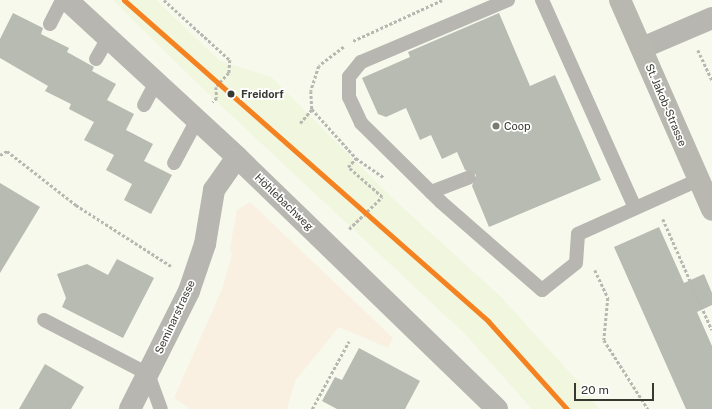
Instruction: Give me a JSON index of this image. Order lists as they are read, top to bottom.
{
  "streets": {
    "main road": ["St. Jakob-Strasse"],
    "street": ["Höhlebachweg", "Seminarstrasse"]
  },
  "crossings": [
    ["Höhlebachweg", "Seminarstrasse"]
  ],
  "places": ["Freidorf", "Coop"],
  "scale_bar": "20 m"
}
